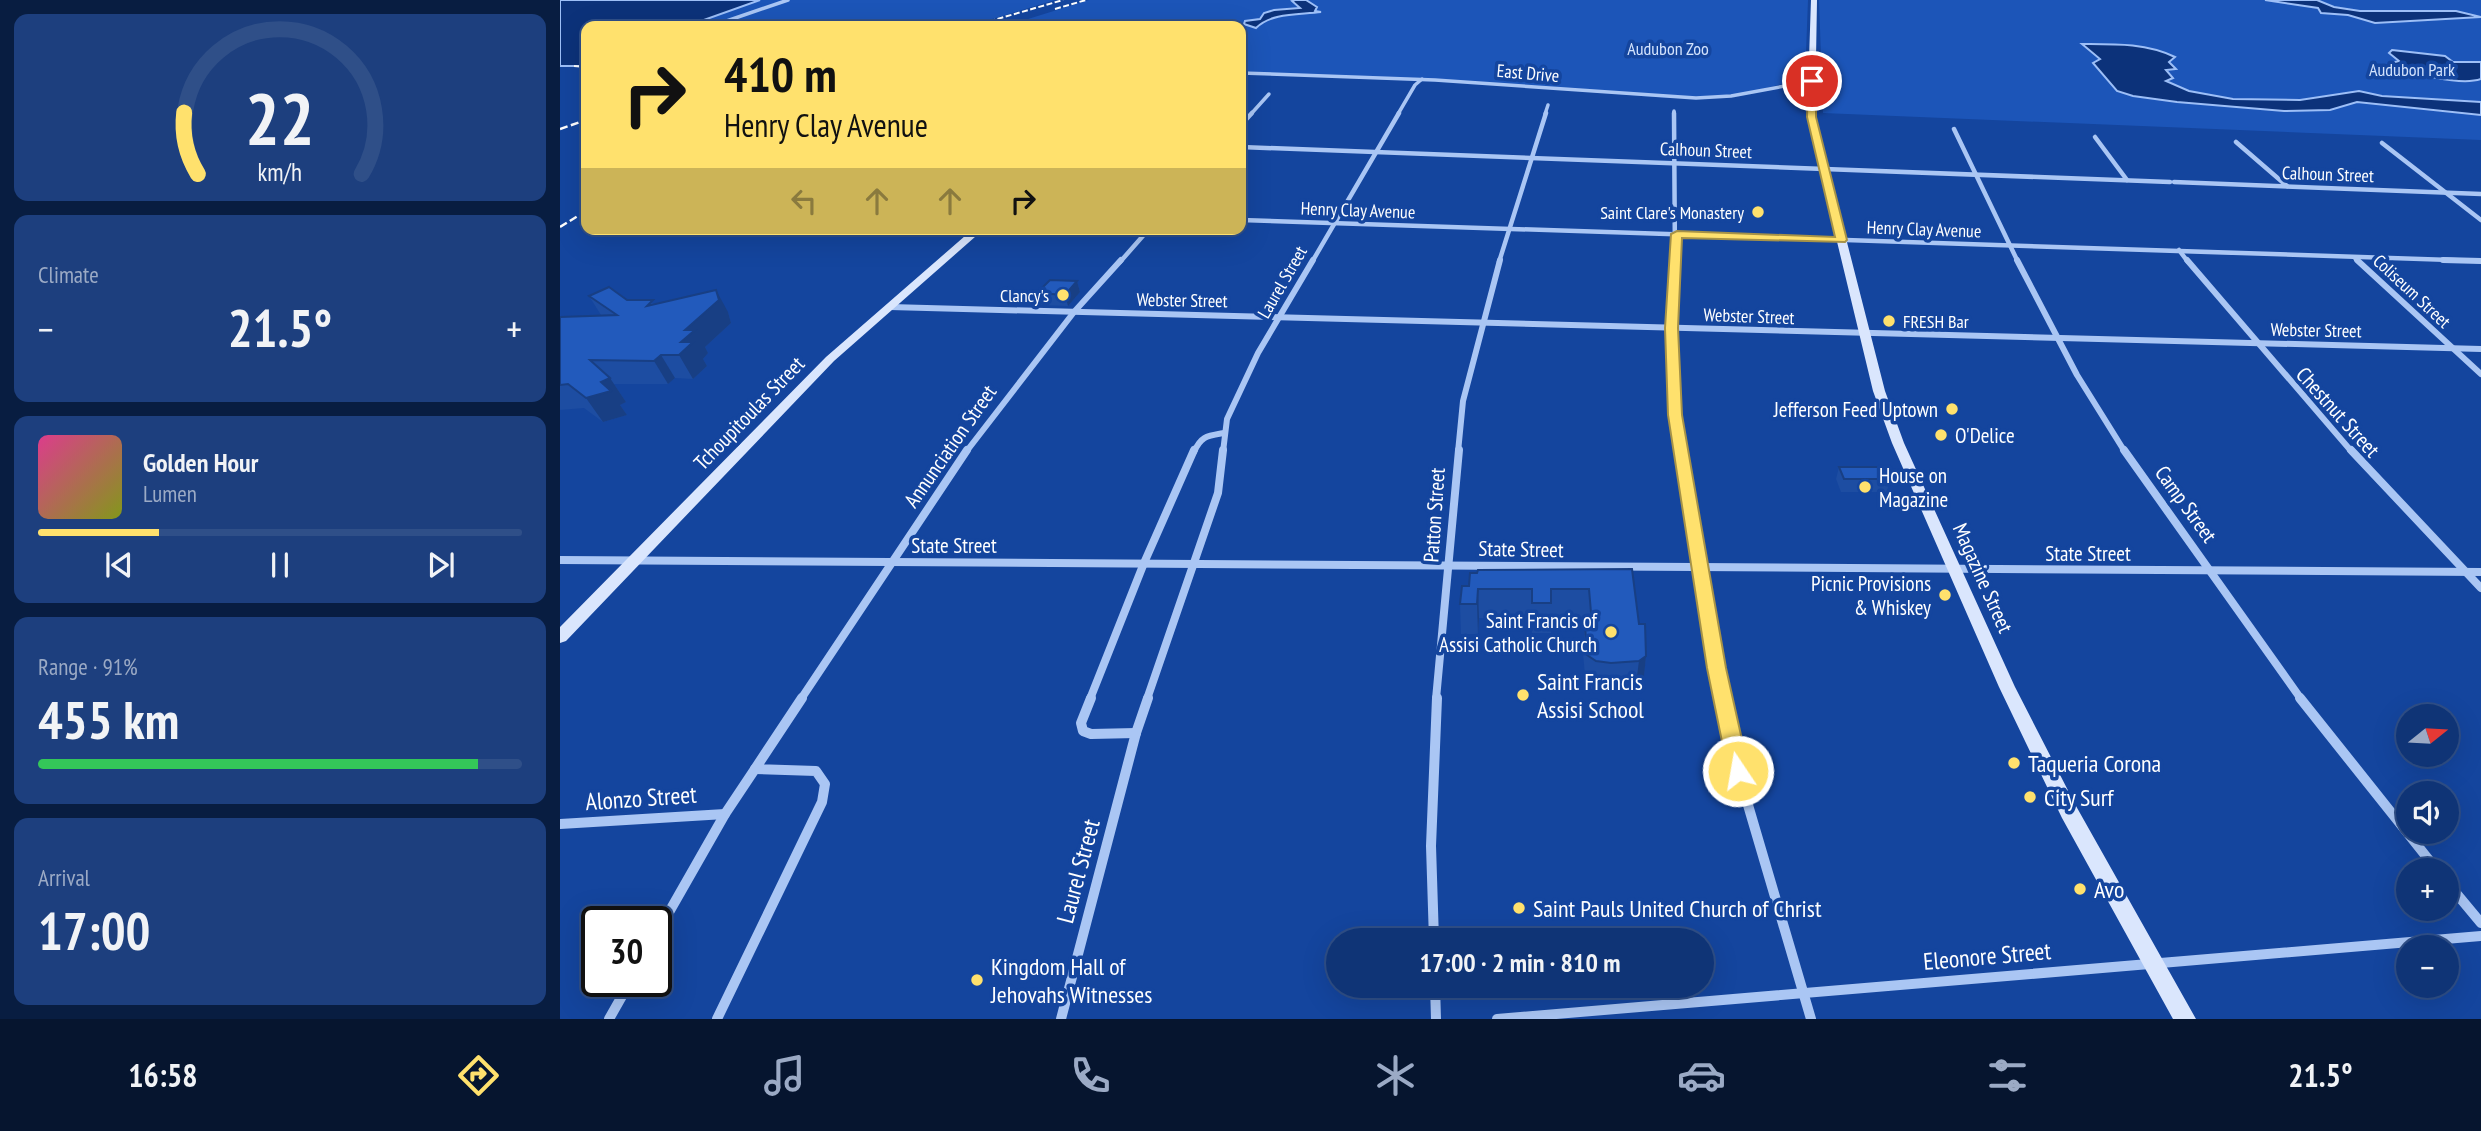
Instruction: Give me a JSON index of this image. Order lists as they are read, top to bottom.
{
  "streets": {
    "street": [
      "East Drive",
      "Calhoun Street",
      "Henry Clay Avenue",
      "Laurel Street",
      "Coliseum Street",
      "Webster Street",
      "Chestnut Street",
      "Tchoupitoulas Street",
      "Annunciation Street",
      "Camp Street",
      "Patton Street",
      "State Street",
      "Magazine Street",
      "Alonzo Street",
      "Eleonore Street"
    ]
  },
  "crossings": [
    ["East Drive", "Laurel Street"],
    ["East Drive", "Magazine Street"],
    ["Calhoun Street", "Laurel Street"],
    ["Calhoun Street", "Camp Street"],
    ["Calhoun Street", "Patton Street"],
    ["Calhoun Street", "Magazine Street"],
    ["Henry Clay Avenue", "Laurel Street"],
    ["Henry Clay Avenue", "Coliseum Street"],
    ["Henry Clay Avenue", "Chestnut Street"],
    ["Henry Clay Avenue", "Camp Street"],
    ["Henry Clay Avenue", "Patton Street"],
    ["Henry Clay Avenue", "Magazine Street"],
    ["Laurel Street", "Webster Street"],
    ["Laurel Street", "State Street"],
    ["Coliseum Street", "Webster Street"],
    ["Webster Street", "Chestnut Street"],
    ["Webster Street", "Tchoupitoulas Street"],
    ["Webster Street", "Annunciation Street"],
    ["Webster Street", "Camp Street"],
    ["Webster Street", "Patton Street"],
    ["Webster Street", "Magazine Street"],
    ["Chestnut Street", "State Street"],
    ["Tchoupitoulas Street", "State Street"],
    ["Annunciation Street", "State Street"],
    ["Annunciation Street", "Alonzo Street"],
    ["Camp Street", "State Street"],
    ["Patton Street", "State Street"],
    ["State Street", "Magazine Street"],
    ["Magazine Street", "Eleonore Street"]
  ],
  "parks": ["Audubon Zoo", "Audubon Park"],
  "places": [
    "Saint Clare's Monastery",
    "Clancy's",
    "FRESH Bar",
    "Jefferson Feed Uptown",
    "O'Delice",
    "House on Magazine",
    "Picnic Provisions & Whiskey",
    "Saint Francis of Assisi Catholic Church",
    "Saint Francis Assisi School",
    "Taqueria Corona",
    "City Surf",
    "Avo",
    "Saint Pauls United Church of Christ",
    "Kingdom Hall of Jehovahs Witnesses"
  ],
  "north": "right",
  "page": {
    "turn": ["410 m", "Henry Clay Avenue"],
    "tile": [
      "Climate",
      ["Range · 91%", "455 km"],
      ["Arrival", "17:00"]
    ],
    "heat": ["−", "21.5°", "+"],
    "song": ["Golden Hour", "Lumen"],
    "map_buttons": ["+", "−"],
    "limit": "30",
    "trip": "17:00 · 2 min · 810 m",
    "tabs": ["16:58", "21.5°"],
    "gauge": ["22", "km/h"]
  }
}
